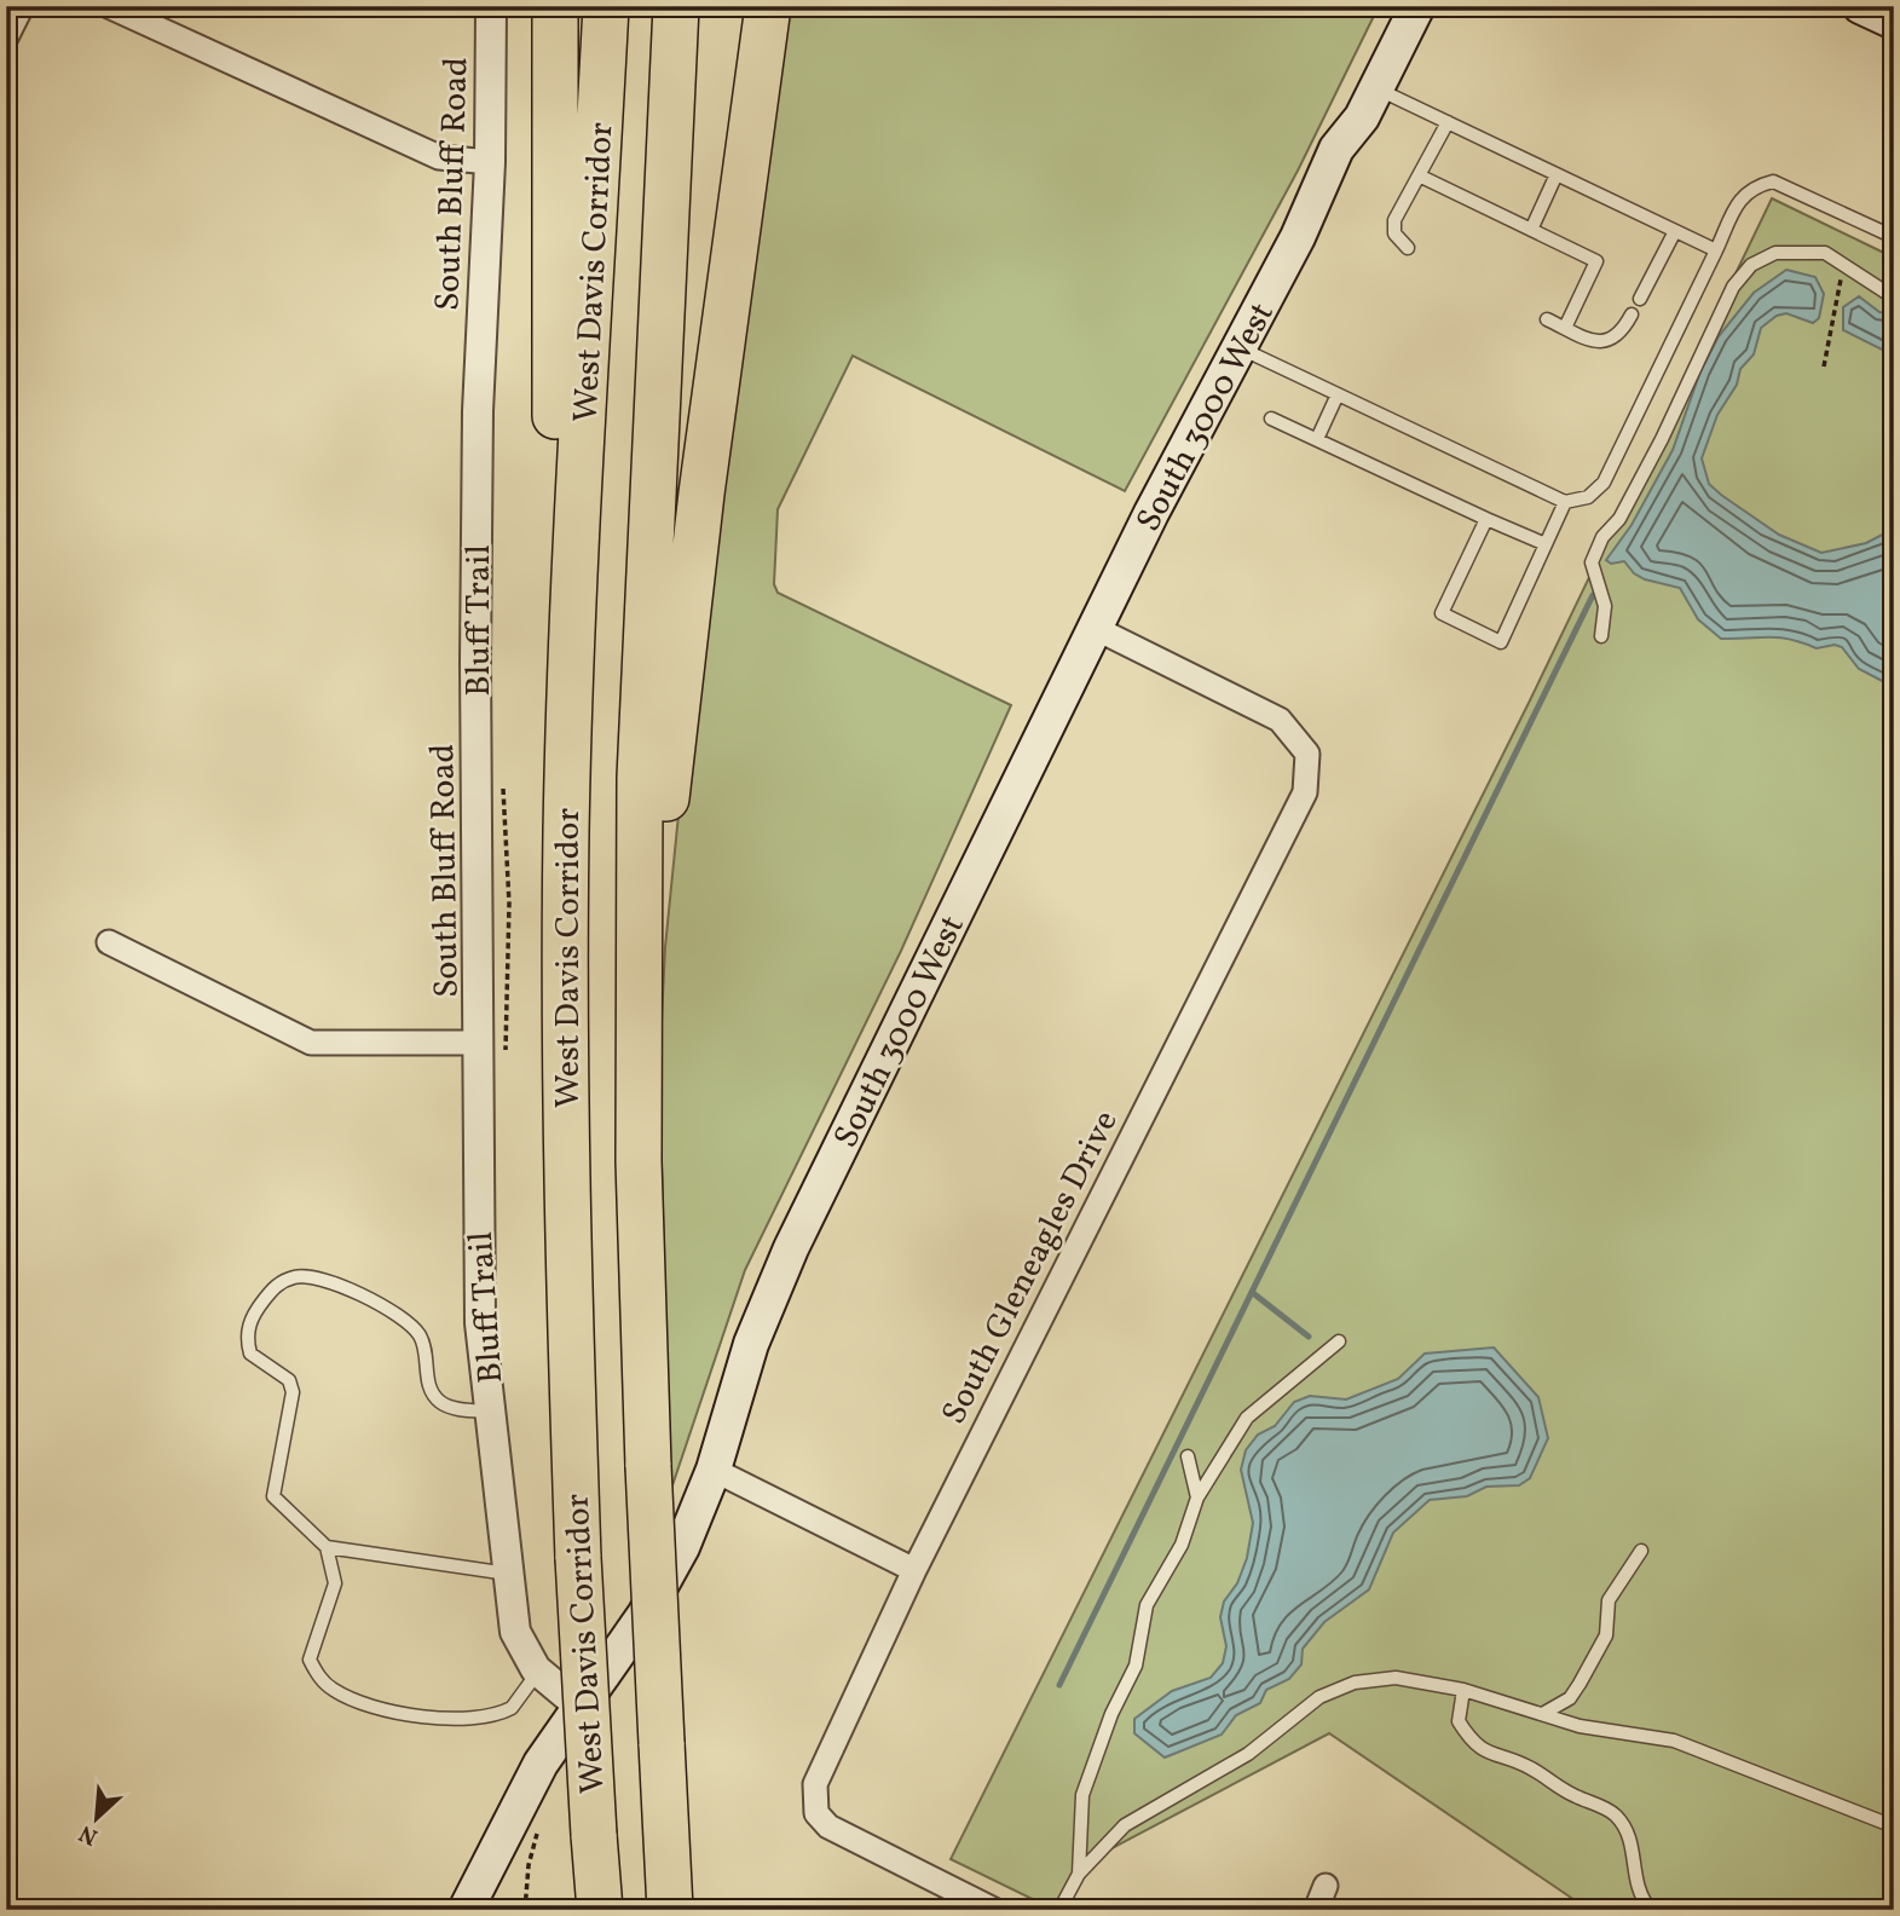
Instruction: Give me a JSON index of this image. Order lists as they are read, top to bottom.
{
  "streets": {
    "highway": ["West Davis Corridor"],
    "main road": ["South 3000 West"],
    "street": ["South Bluff Road", "South Gleneagles Drive"]
  },
  "crossings": [
    ["South Bluff Road", "South 3000 West"],
    ["South 3000 West", "South Gleneagles Drive"]
  ],
  "north": "bottom left"
}
